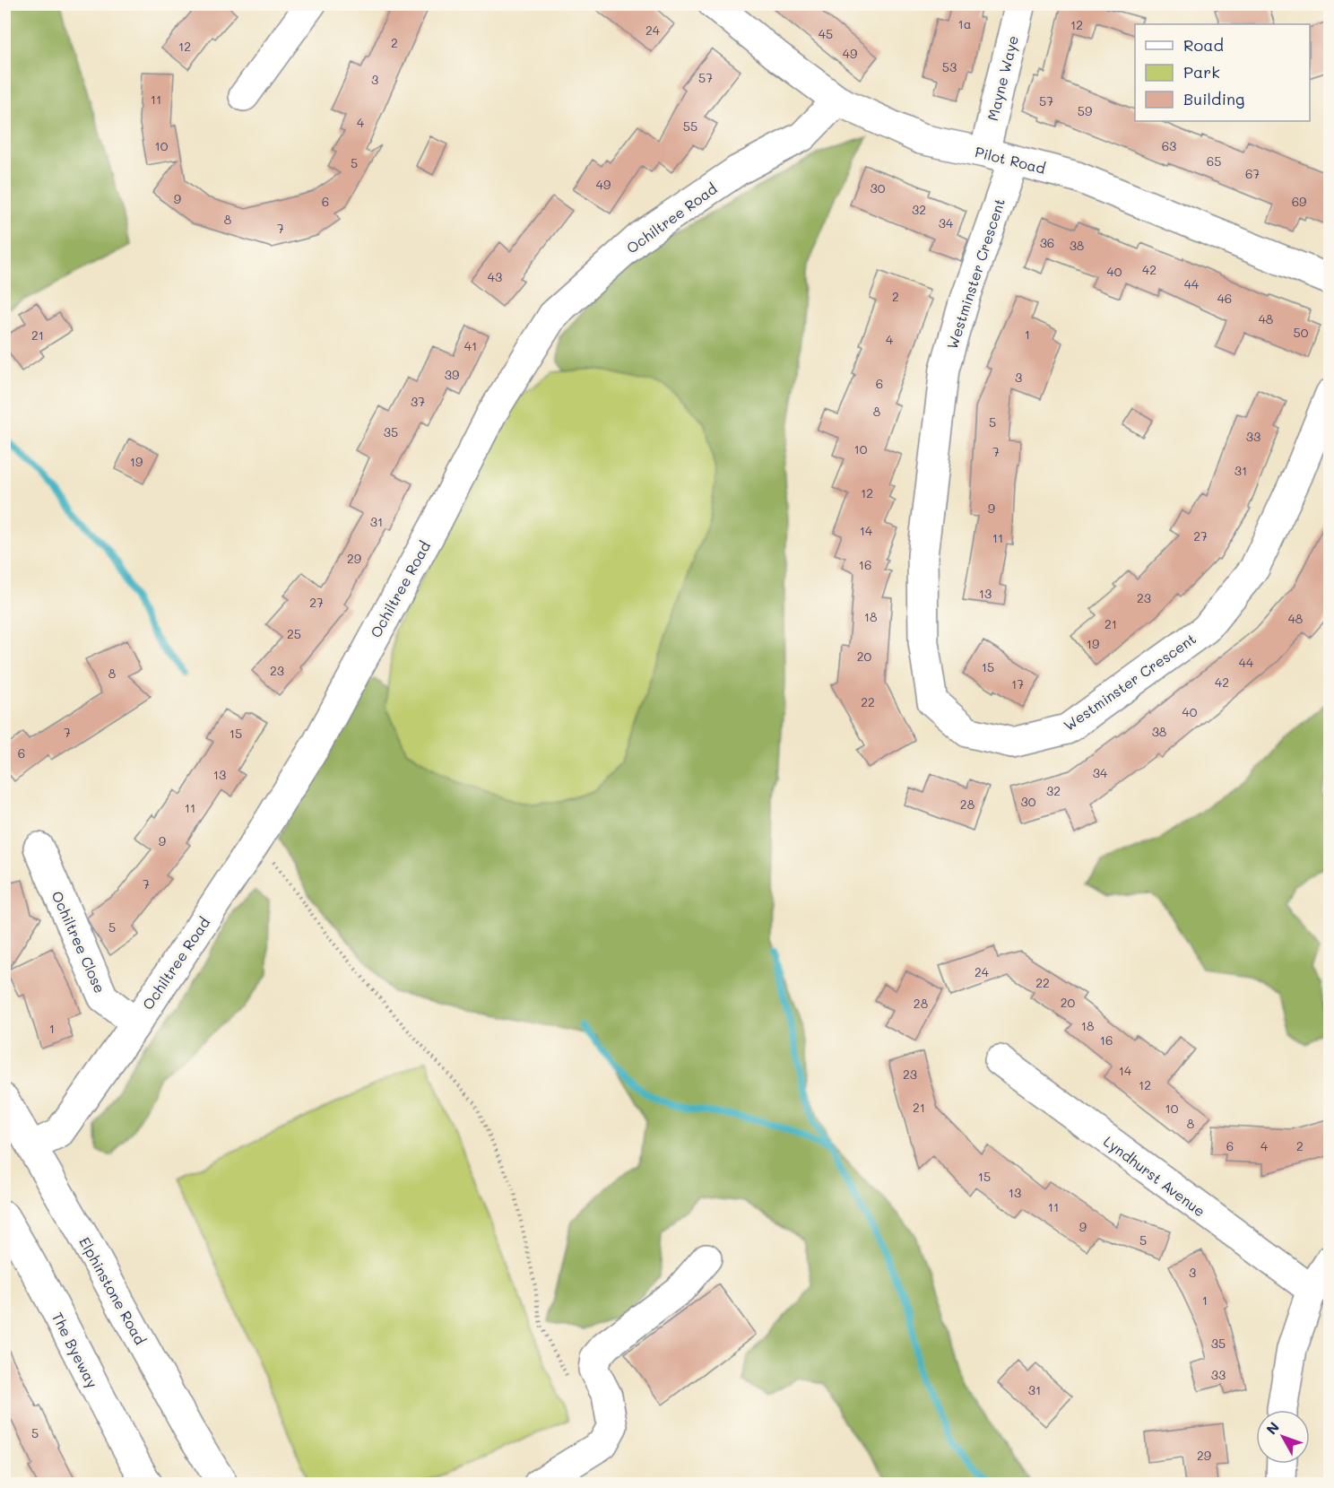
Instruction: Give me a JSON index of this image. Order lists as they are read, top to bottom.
{
  "streets": {
    "street": [
      "Mayne Waye",
      "Pilot Road",
      "Ochiltree Road",
      "Westminster Crescent",
      "Ochiltree Close",
      "Lyndhurst Avenue",
      "Elphinstone Road",
      "The Byeway"
    ]
  },
  "crossings": [
    ["Mayne Waye", "Pilot Road"],
    ["Pilot Road", "Ochiltree Road"],
    ["Pilot Road", "Westminster Crescent"],
    ["Ochiltree Road", "Ochiltree Close"],
    ["Ochiltree Road", "Elphinstone Road"]
  ],
  "house_numbers": [
    "1a",
    "12",
    "24",
    "45",
    "2",
    "12",
    "49",
    "53",
    "57",
    "3",
    "11",
    "57",
    "59",
    "4",
    "55",
    "10",
    "63",
    "65",
    "5",
    "67",
    "49",
    "30",
    "9",
    "6",
    "69",
    "32",
    "8",
    "34",
    "7",
    "36",
    "38",
    "42",
    "40",
    "43",
    "44",
    "2",
    "46",
    "48",
    "50",
    "1",
    "21",
    "4",
    "41",
    "39",
    "3",
    "6",
    "37",
    "8",
    "5",
    "35",
    "33",
    "10",
    "7",
    "19",
    "31",
    "12",
    "9",
    "31",
    "14",
    "27",
    "11",
    "29",
    "16",
    "13",
    "23",
    "27",
    "18",
    "48",
    "21",
    "25",
    "19",
    "20",
    "44",
    "15",
    "23",
    "8",
    "42",
    "17",
    "22",
    "40",
    "38",
    "7",
    "15",
    "6",
    "34",
    "13",
    "32",
    "30",
    "28",
    "11",
    "9",
    "7",
    "5",
    "24",
    "22",
    "20",
    "28",
    "18",
    "1",
    "16",
    "14",
    "23",
    "12",
    "21",
    "10",
    "8",
    "6",
    "4",
    "2",
    "15",
    "13",
    "11",
    "9",
    "5",
    "3",
    "1",
    "35",
    "33",
    "31",
    "5",
    "29"
  ],
  "legend": ["Road", "Park", "Building"],
  "north": "top left"
}
